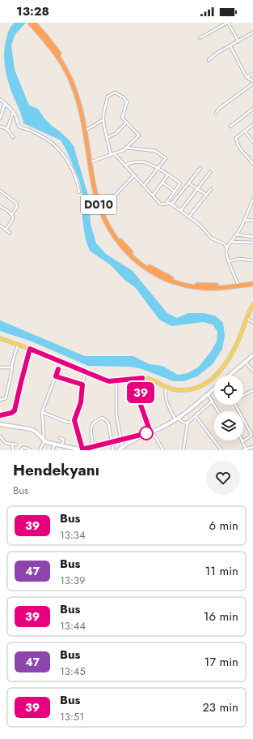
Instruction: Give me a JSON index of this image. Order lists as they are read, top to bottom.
{
  "streets": {
    "highway": ["D010"]
  },
  "lines": ["bus line 39"],
  "page": {
    "status": "13:28",
    "on_map": "39",
    "heading": ["Hendekyanı", "Bus"],
    "list": [
      {
        "mark": "39",
        "name": "Bus",
        "note": "13:34",
        "value": "6 min"
      },
      {
        "mark": "47",
        "name": "Bus",
        "note": "13:39",
        "value": "11 min"
      },
      {
        "mark": "39",
        "name": "Bus",
        "note": "13:44",
        "value": "16 min"
      },
      {
        "mark": "47",
        "name": "Bus",
        "note": "13:45",
        "value": "17 min"
      },
      {
        "mark": "39",
        "name": "Bus",
        "note": "13:51",
        "value": "23 min"
      }
    ]
  }
}
